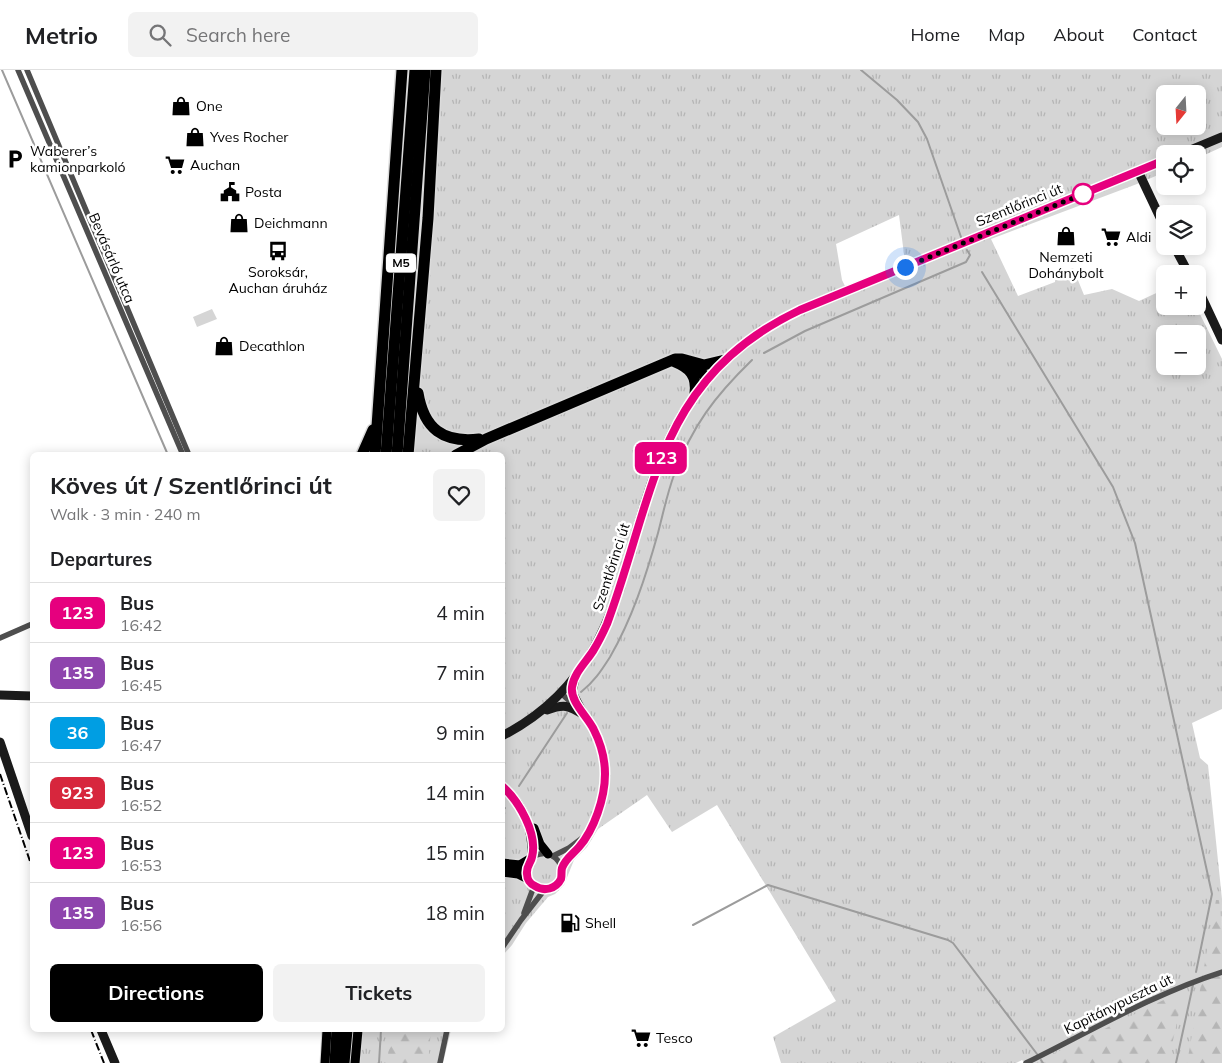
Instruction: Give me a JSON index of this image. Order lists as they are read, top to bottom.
{
  "streets": {
    "highway": ["M5"],
    "main road": ["Szentlőrinci út"],
    "street": ["Bevásárló utca", "Kapitánypuszta út"]
  },
  "places": {
    "shop": [
      "One",
      "Yves Rocher",
      "Deichmann",
      "Nemzeti Dohánybolt",
      "Decathlon"
    ],
    "parking": ["Waberer’s kamionparkoló"],
    "supermarket": ["Auchan", "Aldi", "Tesco"],
    "public building": ["Posta"],
    "bus stop": ["Soroksár, Auchan áruház"],
    "fuel station": ["Shell"]
  },
  "lines": ["bus line 123"],
  "north": "bottom",
  "page": {
    "header": "Metrio",
    "search": "Search here",
    "nav": [
      "Home",
      "Map",
      "About",
      "Contact"
    ],
    "on_map": "123",
    "map_buttons": ["+", "−"],
    "heading": [
      ["Köves út / Szentlőrinci út", "Walk · 3 min · 240 m"],
      "Departures"
    ],
    "list": [
      {
        "mark": "123",
        "name": "Bus",
        "note": "16:42",
        "value": "4 min"
      },
      {
        "mark": "135",
        "name": "Bus",
        "note": "16:45",
        "value": "7 min"
      },
      {
        "mark": "36",
        "name": "Bus",
        "note": "16:47",
        "value": "9 min"
      },
      {
        "mark": "923",
        "name": "Bus",
        "note": "16:52",
        "value": "14 min"
      },
      {
        "mark": "123",
        "name": "Bus",
        "note": "16:53",
        "value": "15 min"
      },
      {
        "mark": "135",
        "name": "Bus",
        "note": "16:56",
        "value": "18 min"
      }
    ],
    "buttons": ["Directions", "Tickets"]
  }
}
